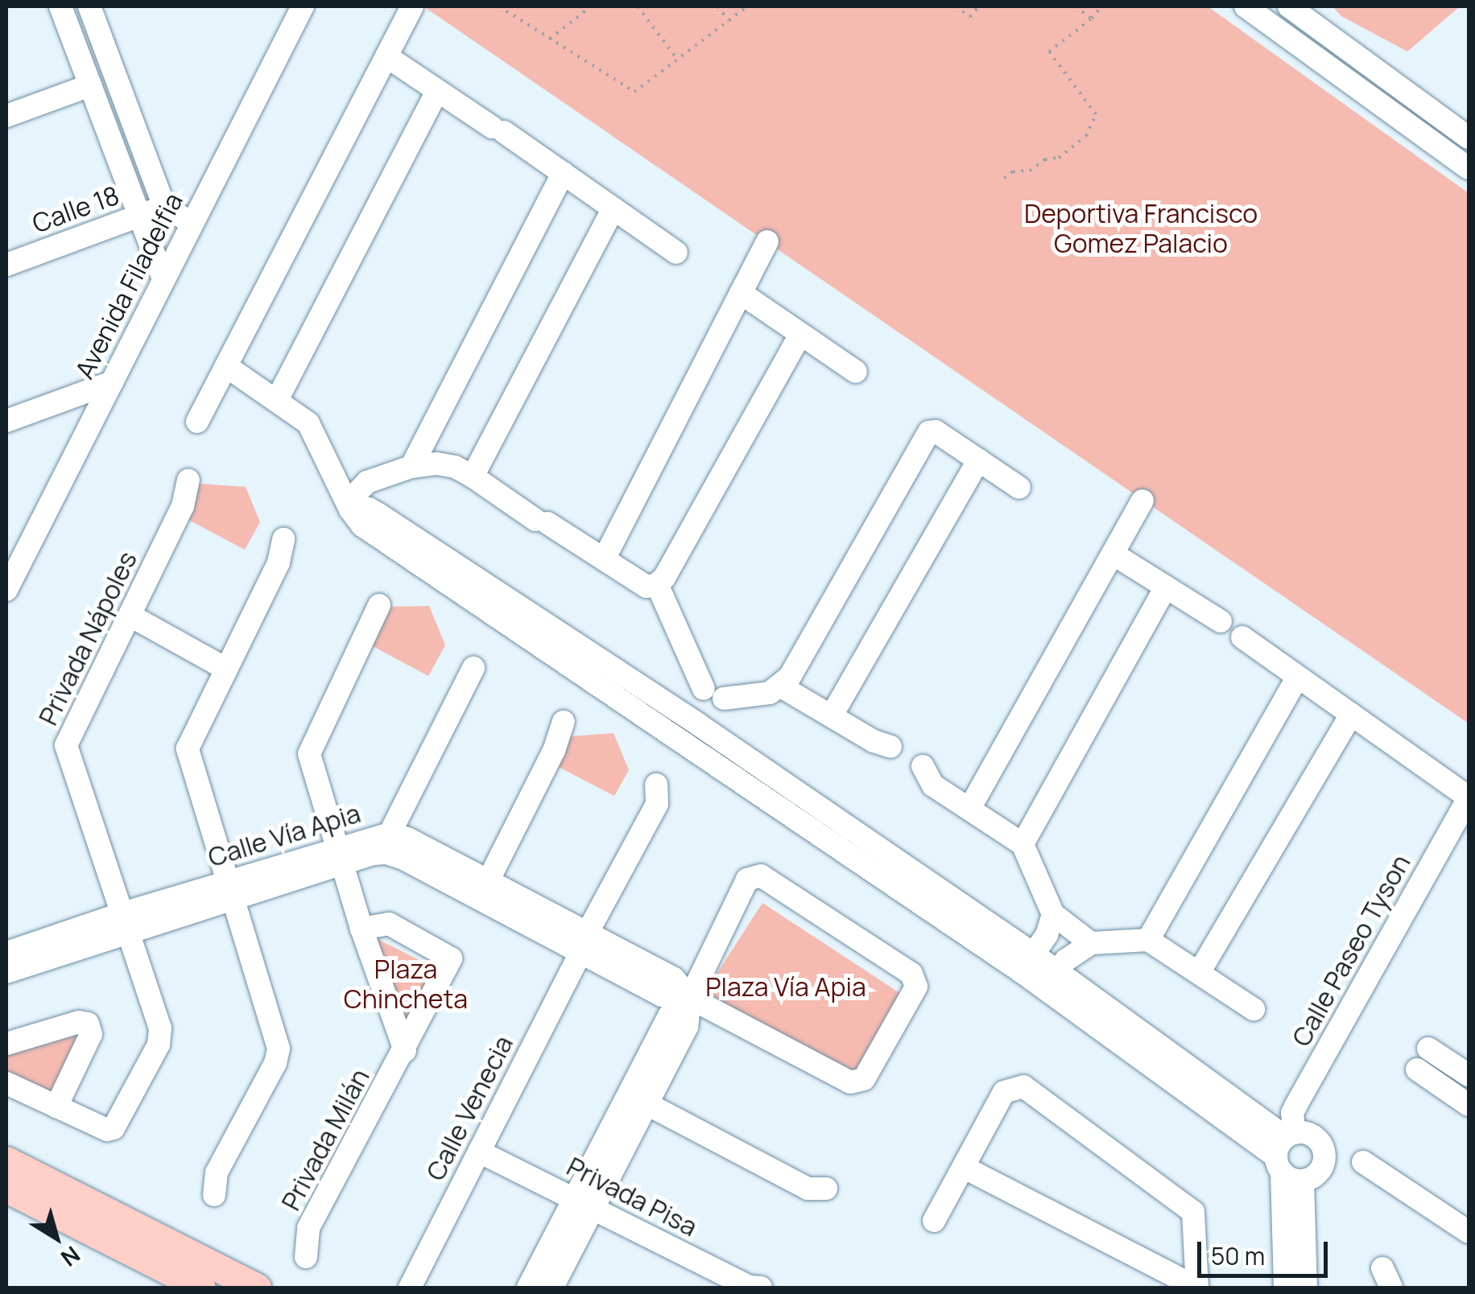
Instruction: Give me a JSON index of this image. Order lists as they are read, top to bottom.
{
  "streets": {
    "street": [
      "Calle 18",
      "Avenida Filadelfia",
      "Privada Nápoles",
      "Calle Vía Apia",
      "Calle Paseo Tyson",
      "Calle Venecia",
      "Privada Milán",
      "Privada Pisa"
    ]
  },
  "crossings": [
    ["Privada Nápoles", "Calle Vía Apia"],
    ["Calle Vía Apia", "Calle Venecia"],
    ["Calle Venecia", "Privada Pisa"]
  ],
  "parks": ["Deportiva Francisco Gomez Palacio", "Plaza Chincheta", "Plaza Vía Apia"],
  "scale_bar": "50 m",
  "north": "bottom right"
}
